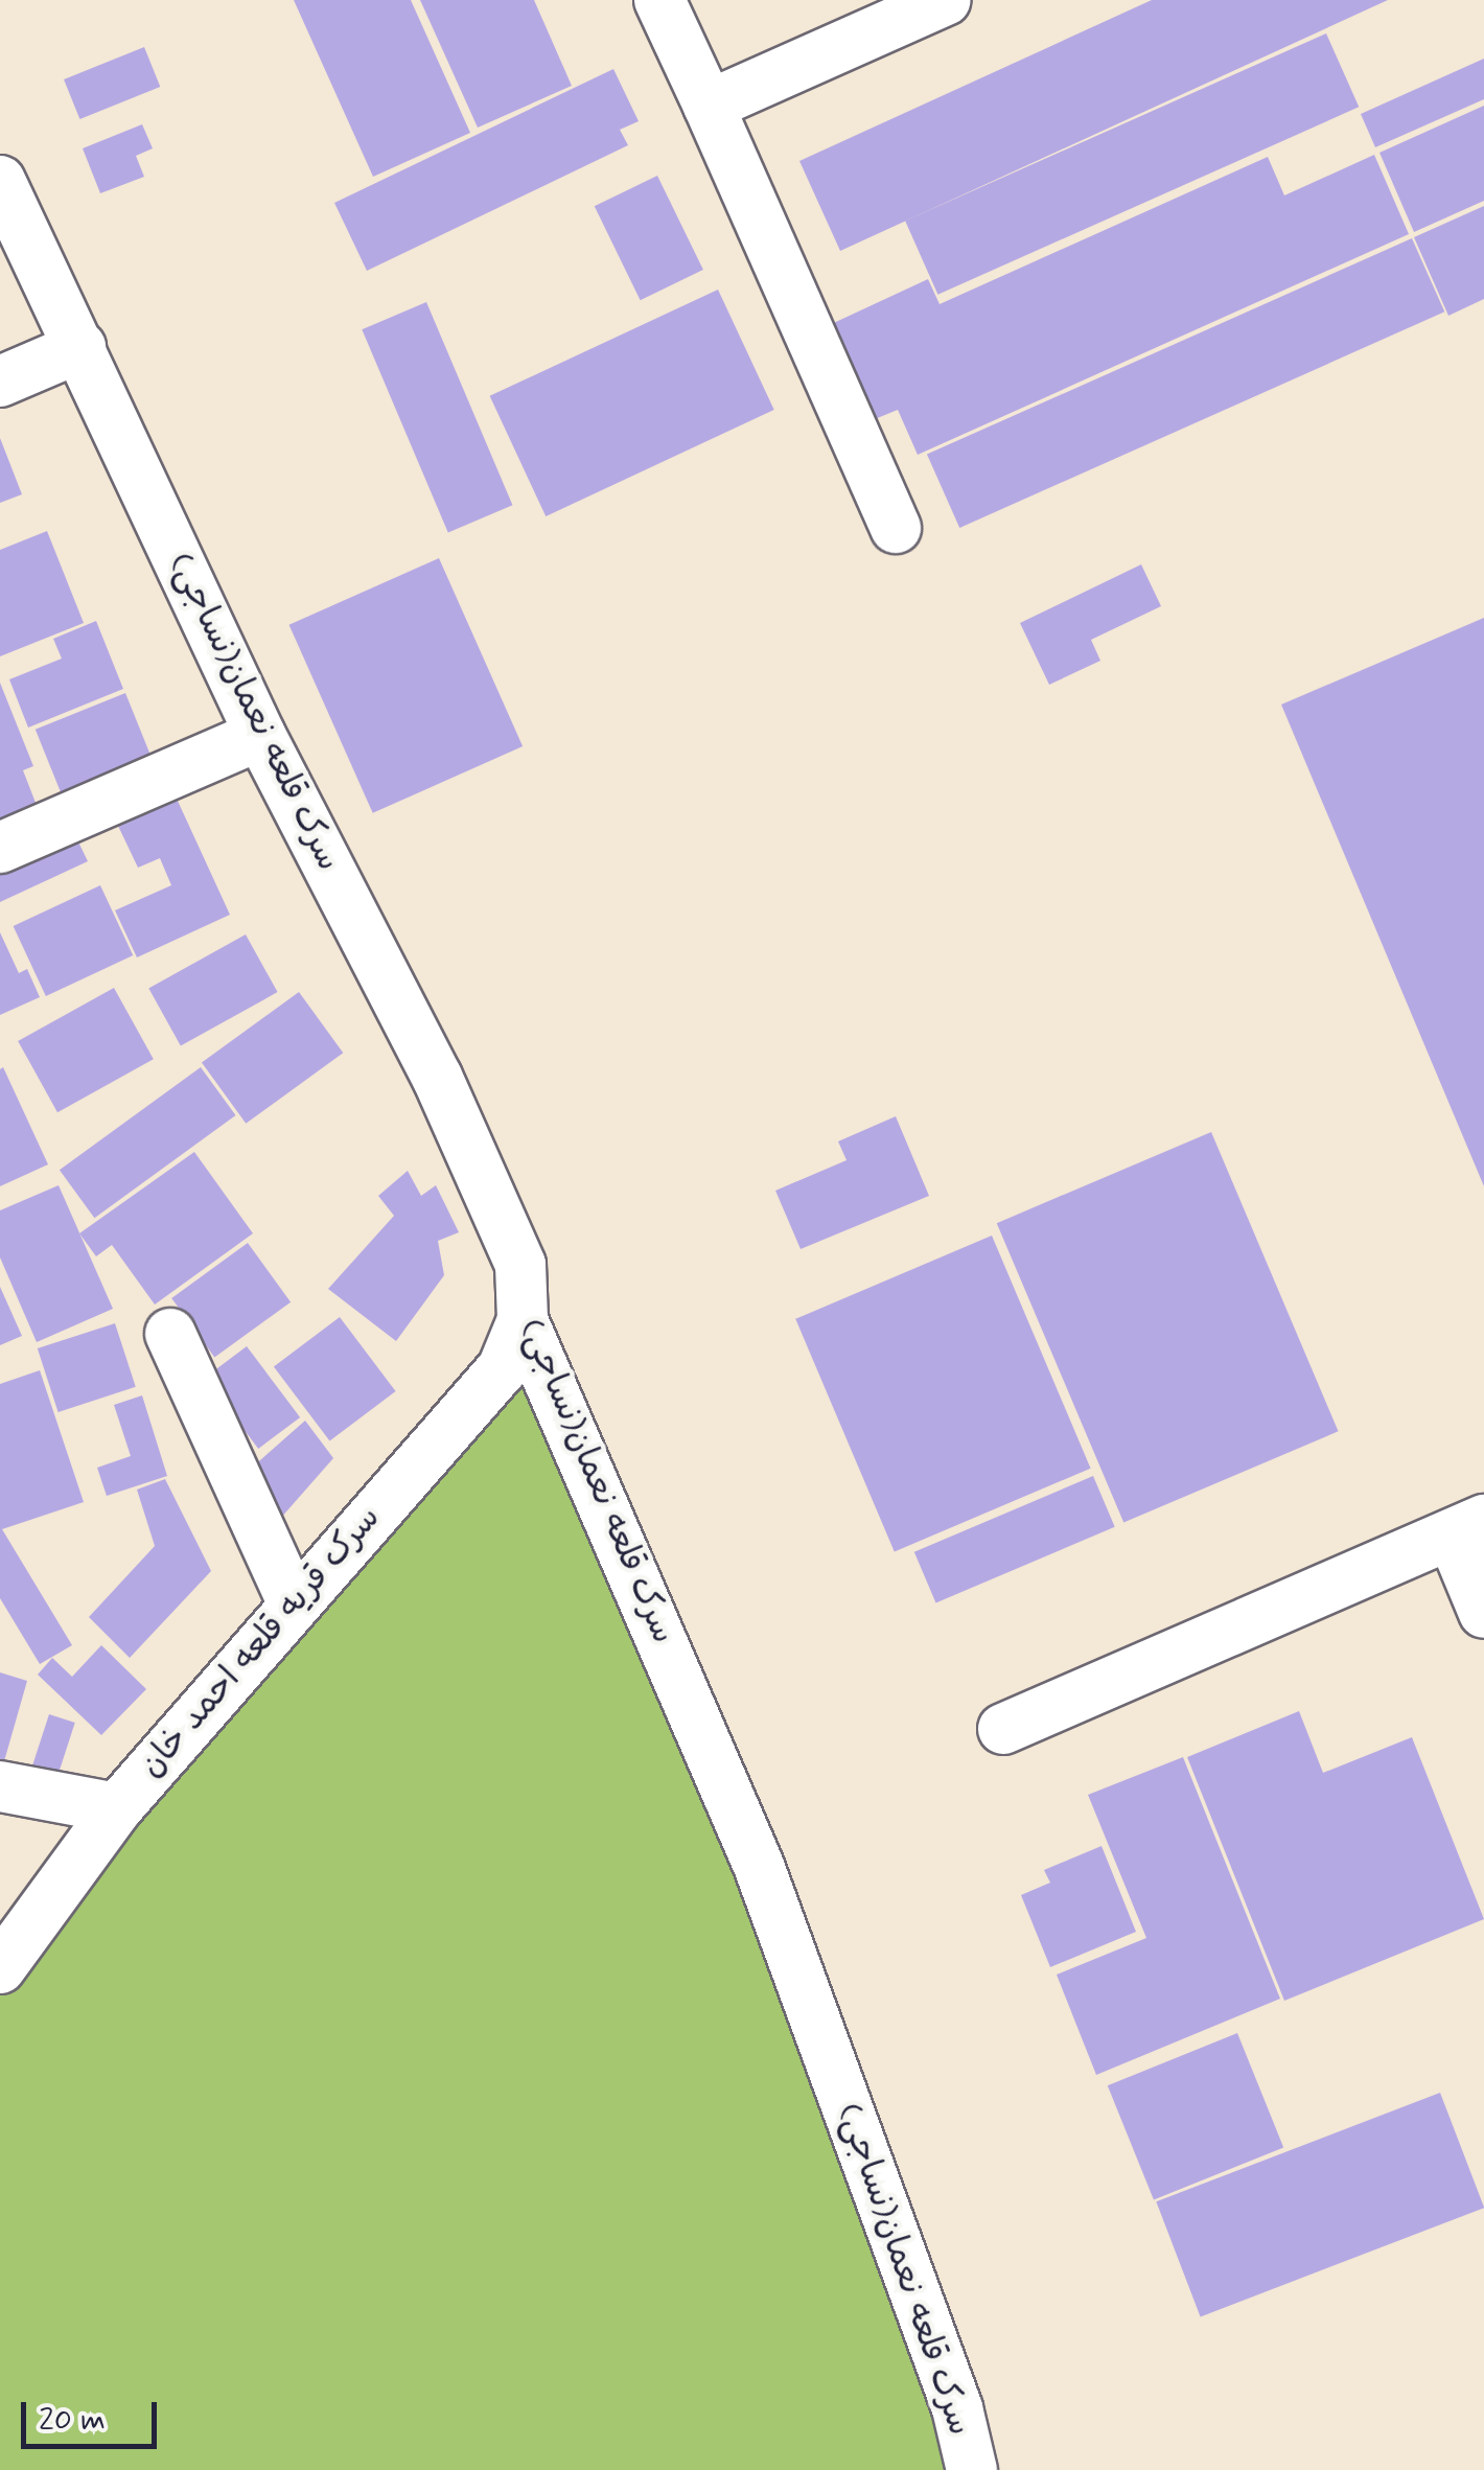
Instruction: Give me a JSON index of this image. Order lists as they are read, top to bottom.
{
  "streets": {
    "street": ["سرک قلعه نعمان(نساجی)", "سرک قریه قلعه احمد خان"]
  },
  "crossings": [
    ["سرک قلعه نعمان(نساجی)", "سرک قریه قلعه احمد خان"]
  ],
  "scale_bar": "20 m"
}
